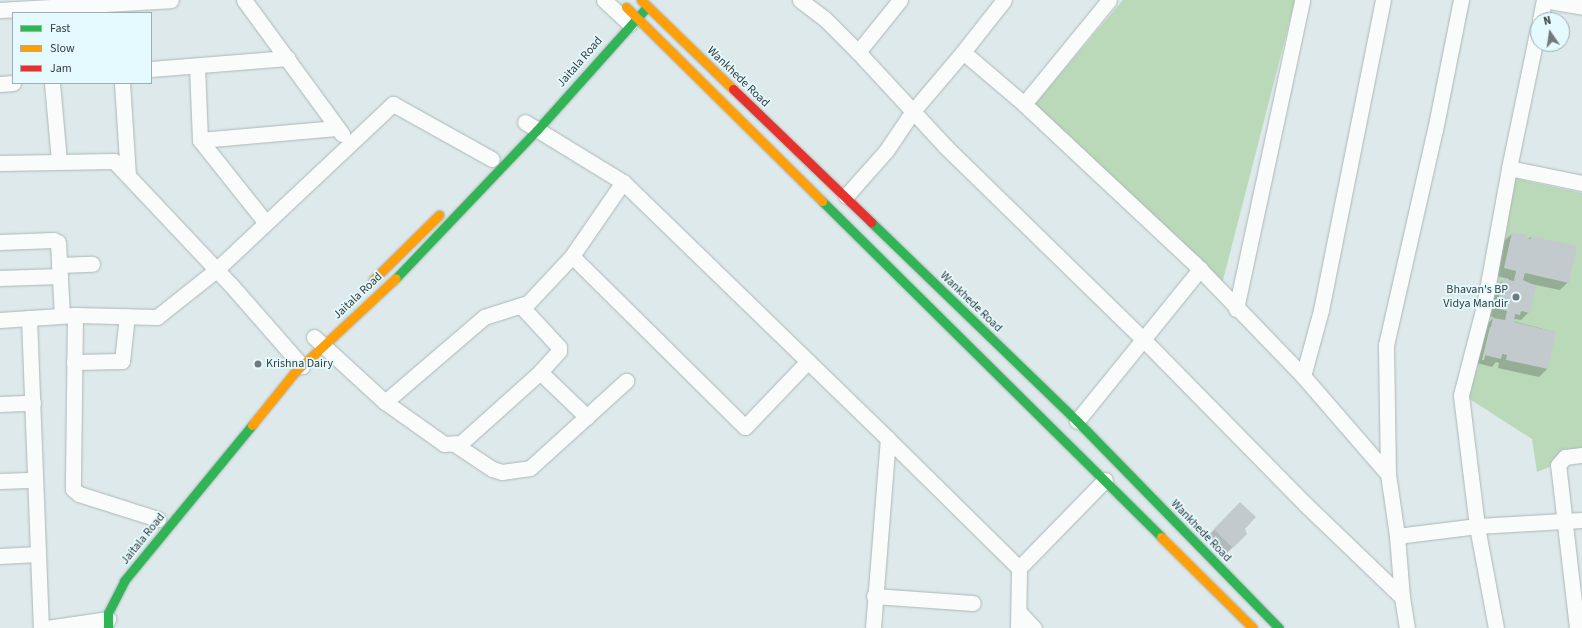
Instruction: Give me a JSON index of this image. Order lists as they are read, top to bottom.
{
  "streets": {
    "main road": ["Jaitala Road", "Wankhede Road"]
  },
  "crossings": [
    ["Jaitala Road", "Wankhede Road"]
  ],
  "places": ["Bhavan's BP Vidya Mandir", "Krishna Dairy"],
  "legend": ["Fast", "Slow", "Jam"],
  "north": "top"
}
